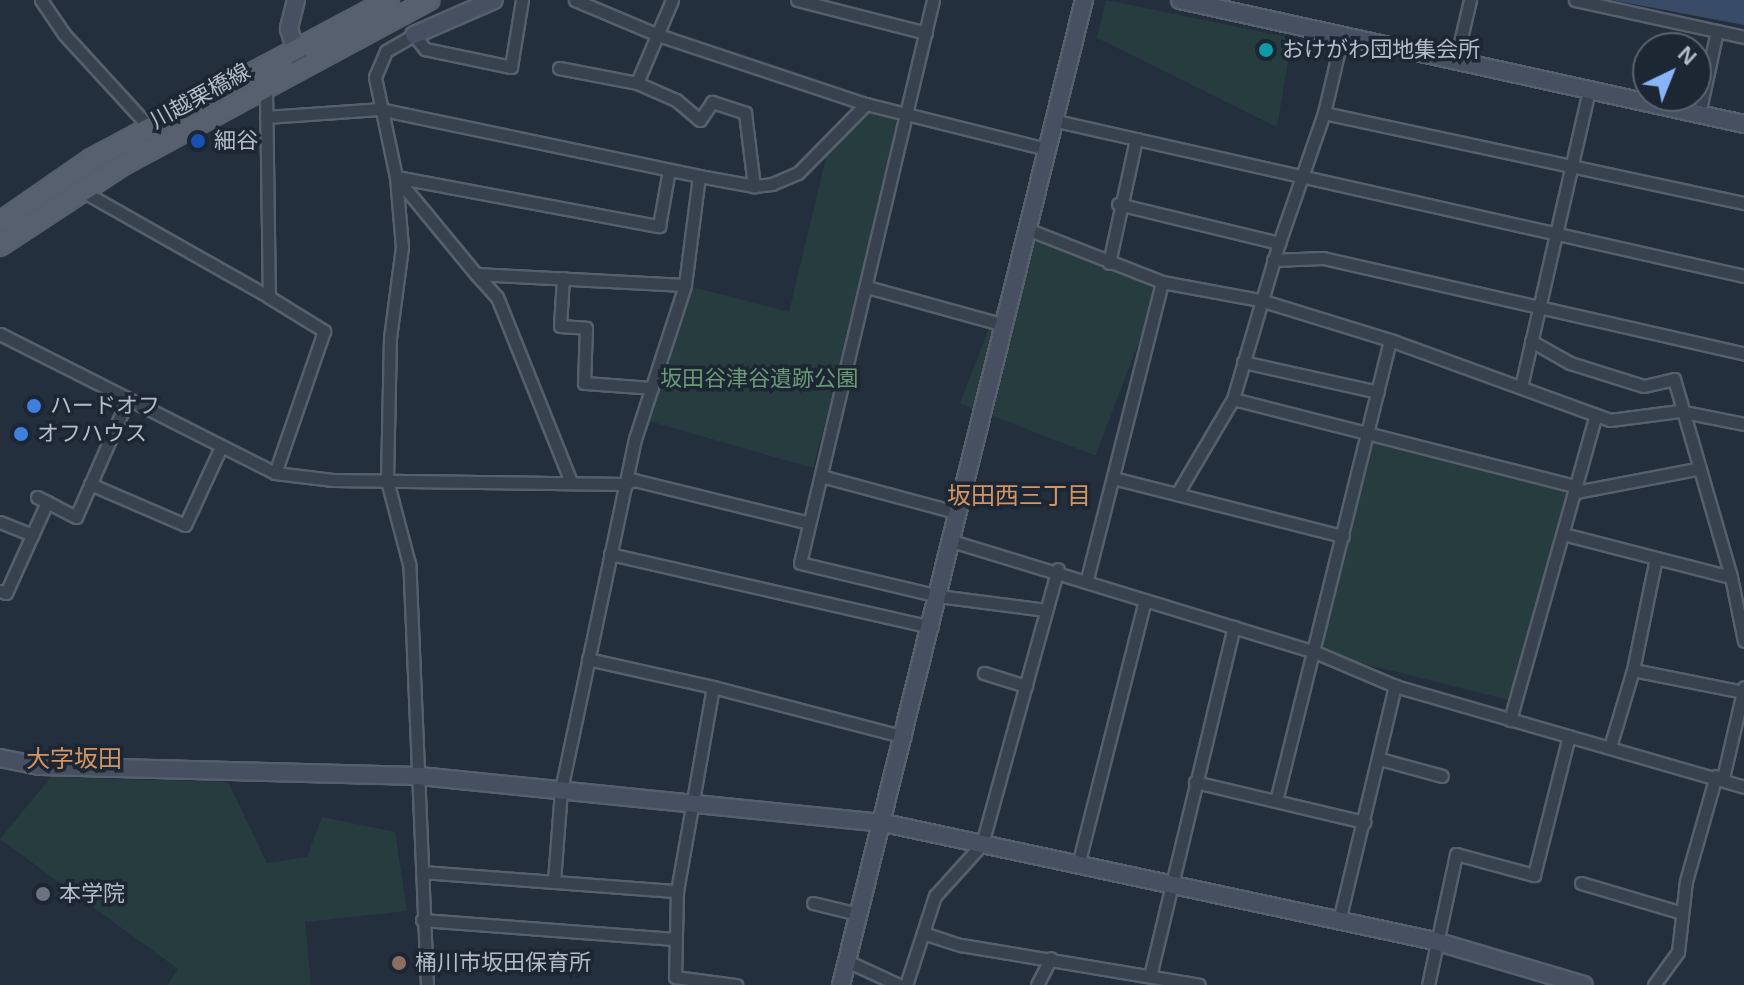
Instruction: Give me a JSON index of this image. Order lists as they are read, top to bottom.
{
  "streets": {
    "main road": ["川越栗橋線"]
  },
  "districts": ["坂田西三丁目", "大字坂田"],
  "parks": ["坂田谷津谷遺跡公園"],
  "places": [
    "おけがわ団地集会所",
    "細谷",
    "ハードオフ",
    "オフハウス",
    "本学院",
    "桶川市坂田保育所"
  ],
  "north": "top right"
}
